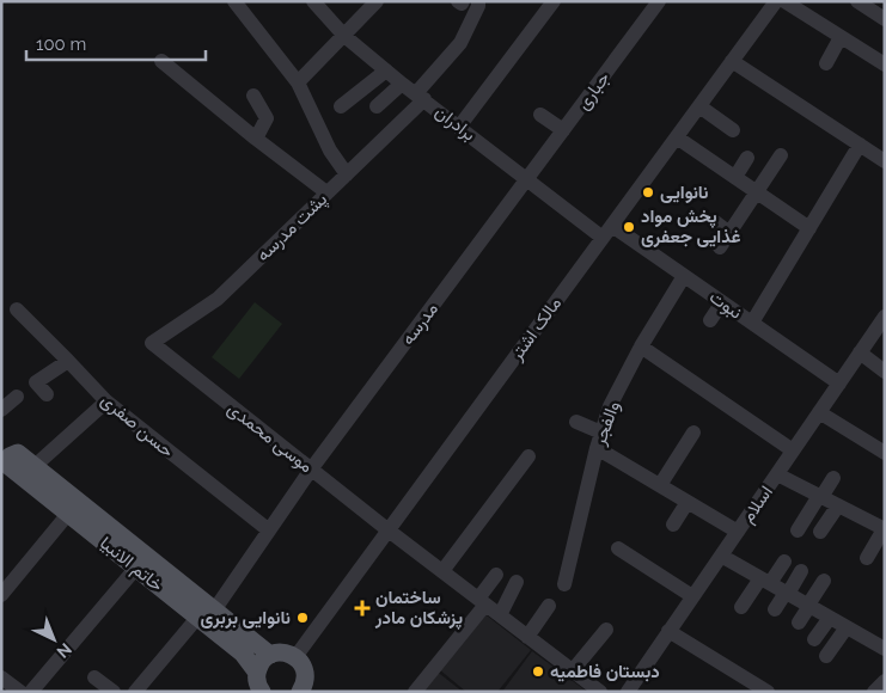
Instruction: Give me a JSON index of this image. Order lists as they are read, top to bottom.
{
  "streets": {
    "main road": ["خاتم الانبیا"],
    "street": [
      "جباری",
      "برادران",
      "پشت مدرسه",
      "نبوت",
      "مدرسه",
      "مالک اشتر",
      "والفجر",
      "حسن صفری",
      "موسی محمدی",
      "اسلام"
    ]
  },
  "crossings": [
    ["جباری", "برادران"],
    ["جباری", "مدرسه"],
    ["برادران", "پشت مدرسه"],
    ["برادران", "نبوت"],
    ["برادران", "مدرسه"],
    ["برادران", "مالک اشتر"],
    ["پشت مدرسه", "موسی محمدی"],
    ["نبوت", "مالک اشتر"],
    ["نبوت", "والفجر"],
    ["نبوت", "اسلام"],
    ["مدرسه", "حسن صفری"],
    ["مدرسه", "موسی محمدی"],
    ["مدرسه", "خاتم الانبیا"],
    ["مالک اشتر", "موسی محمدی"]
  ],
  "places": {
    "other": [
      "نانوایی",
      "پخش مواد غذایی جعفری",
      "نانوایی بربری",
      "دبستان فاطمیه"
    ],
    "health": ["ساختمان پزشکان مادر"]
  },
  "scale_bar": "100 m",
  "north": "bottom right"
}
